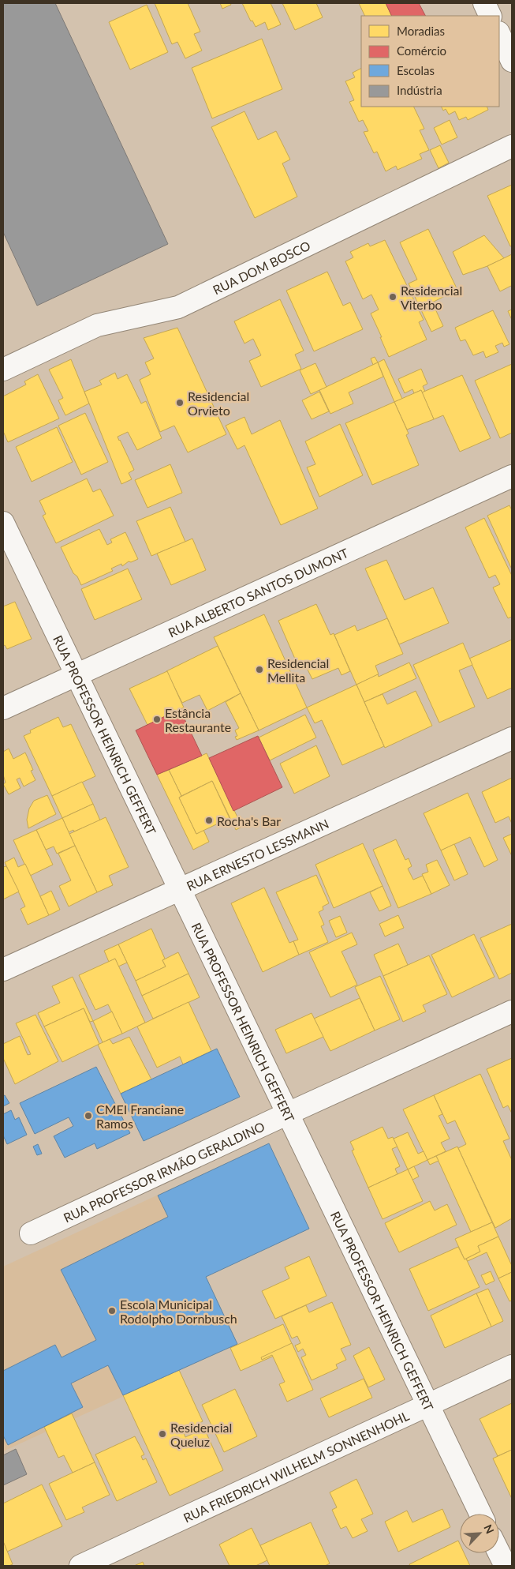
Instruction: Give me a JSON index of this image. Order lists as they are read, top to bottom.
{
  "streets": {
    "street": [
      "RUA DOM BOSCO",
      "RUA ALBERTO SANTOS DUMONT",
      "RUA PROFESSOR HEINRICH GEFFERT",
      "RUA ERNESTO LESSMANN",
      "RUA PROFESSOR IRMÃO GERALDINO",
      "RUA FRIEDRICH WILHELM SONNENHOHL"
    ]
  },
  "crossings": [
    ["RUA ALBERTO SANTOS DUMONT", "RUA PROFESSOR HEINRICH GEFFERT"],
    ["RUA PROFESSOR HEINRICH GEFFERT", "RUA ERNESTO LESSMANN"],
    ["RUA PROFESSOR HEINRICH GEFFERT", "RUA PROFESSOR IRMÃO GERALDINO"],
    ["RUA PROFESSOR HEINRICH GEFFERT", "RUA FRIEDRICH WILHELM SONNENHOHL"]
  ],
  "places": [
    "Residencial Viterbo",
    "Residencial Orvieto",
    "Residencial Mellita",
    "Estância Restaurante",
    "Rocha's Bar",
    "CMEI Franciane Ramos",
    "Escola Municipal Rodolpho Dornbusch",
    "Residencial Queluz"
  ],
  "legend": [
    "Moradias",
    "Comércio",
    "Escolas",
    "Indústria"
  ],
  "north": "top right"
}
